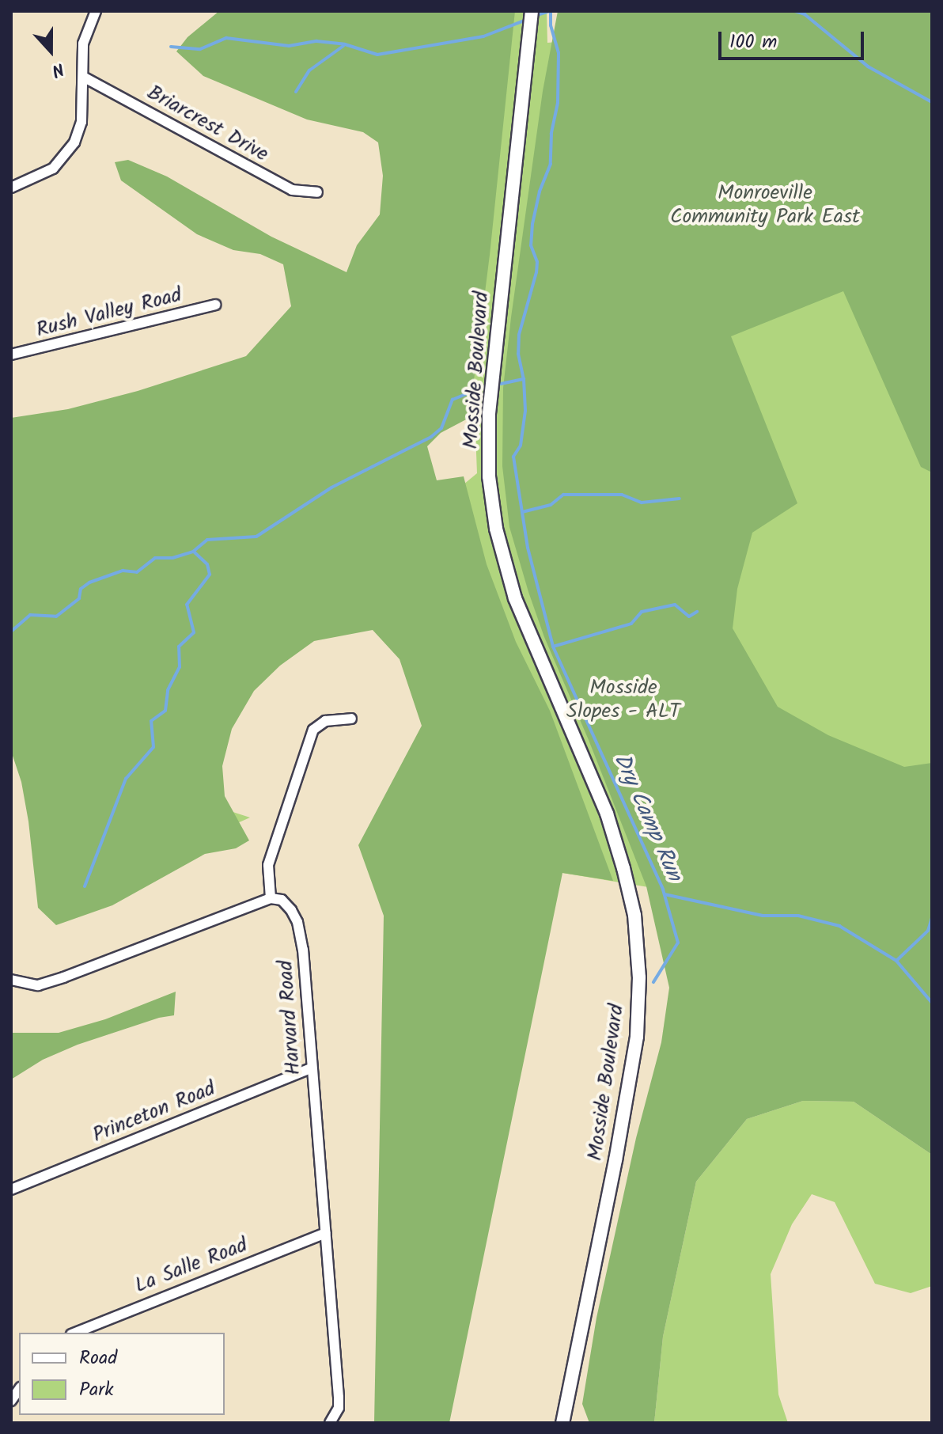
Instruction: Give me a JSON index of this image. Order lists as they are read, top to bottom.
{
  "streets": {
    "main road": ["Mosside Boulevard"],
    "street": [
      "Briarcrest Drive",
      "Rush Valley Road",
      "Harvard Road",
      "Princeton Road",
      "La Salle Road"
    ]
  },
  "crossings": [
    ["Harvard Road", "Princeton Road"],
    ["Harvard Road", "La Salle Road"]
  ],
  "water": ["Dry Camp Run"],
  "parks": ["Monroeville Community Park East", "Mosside Slopes - ALT"],
  "legend": ["Road", "Park"],
  "scale_bar": "100 m",
  "north": "bottom"
}
